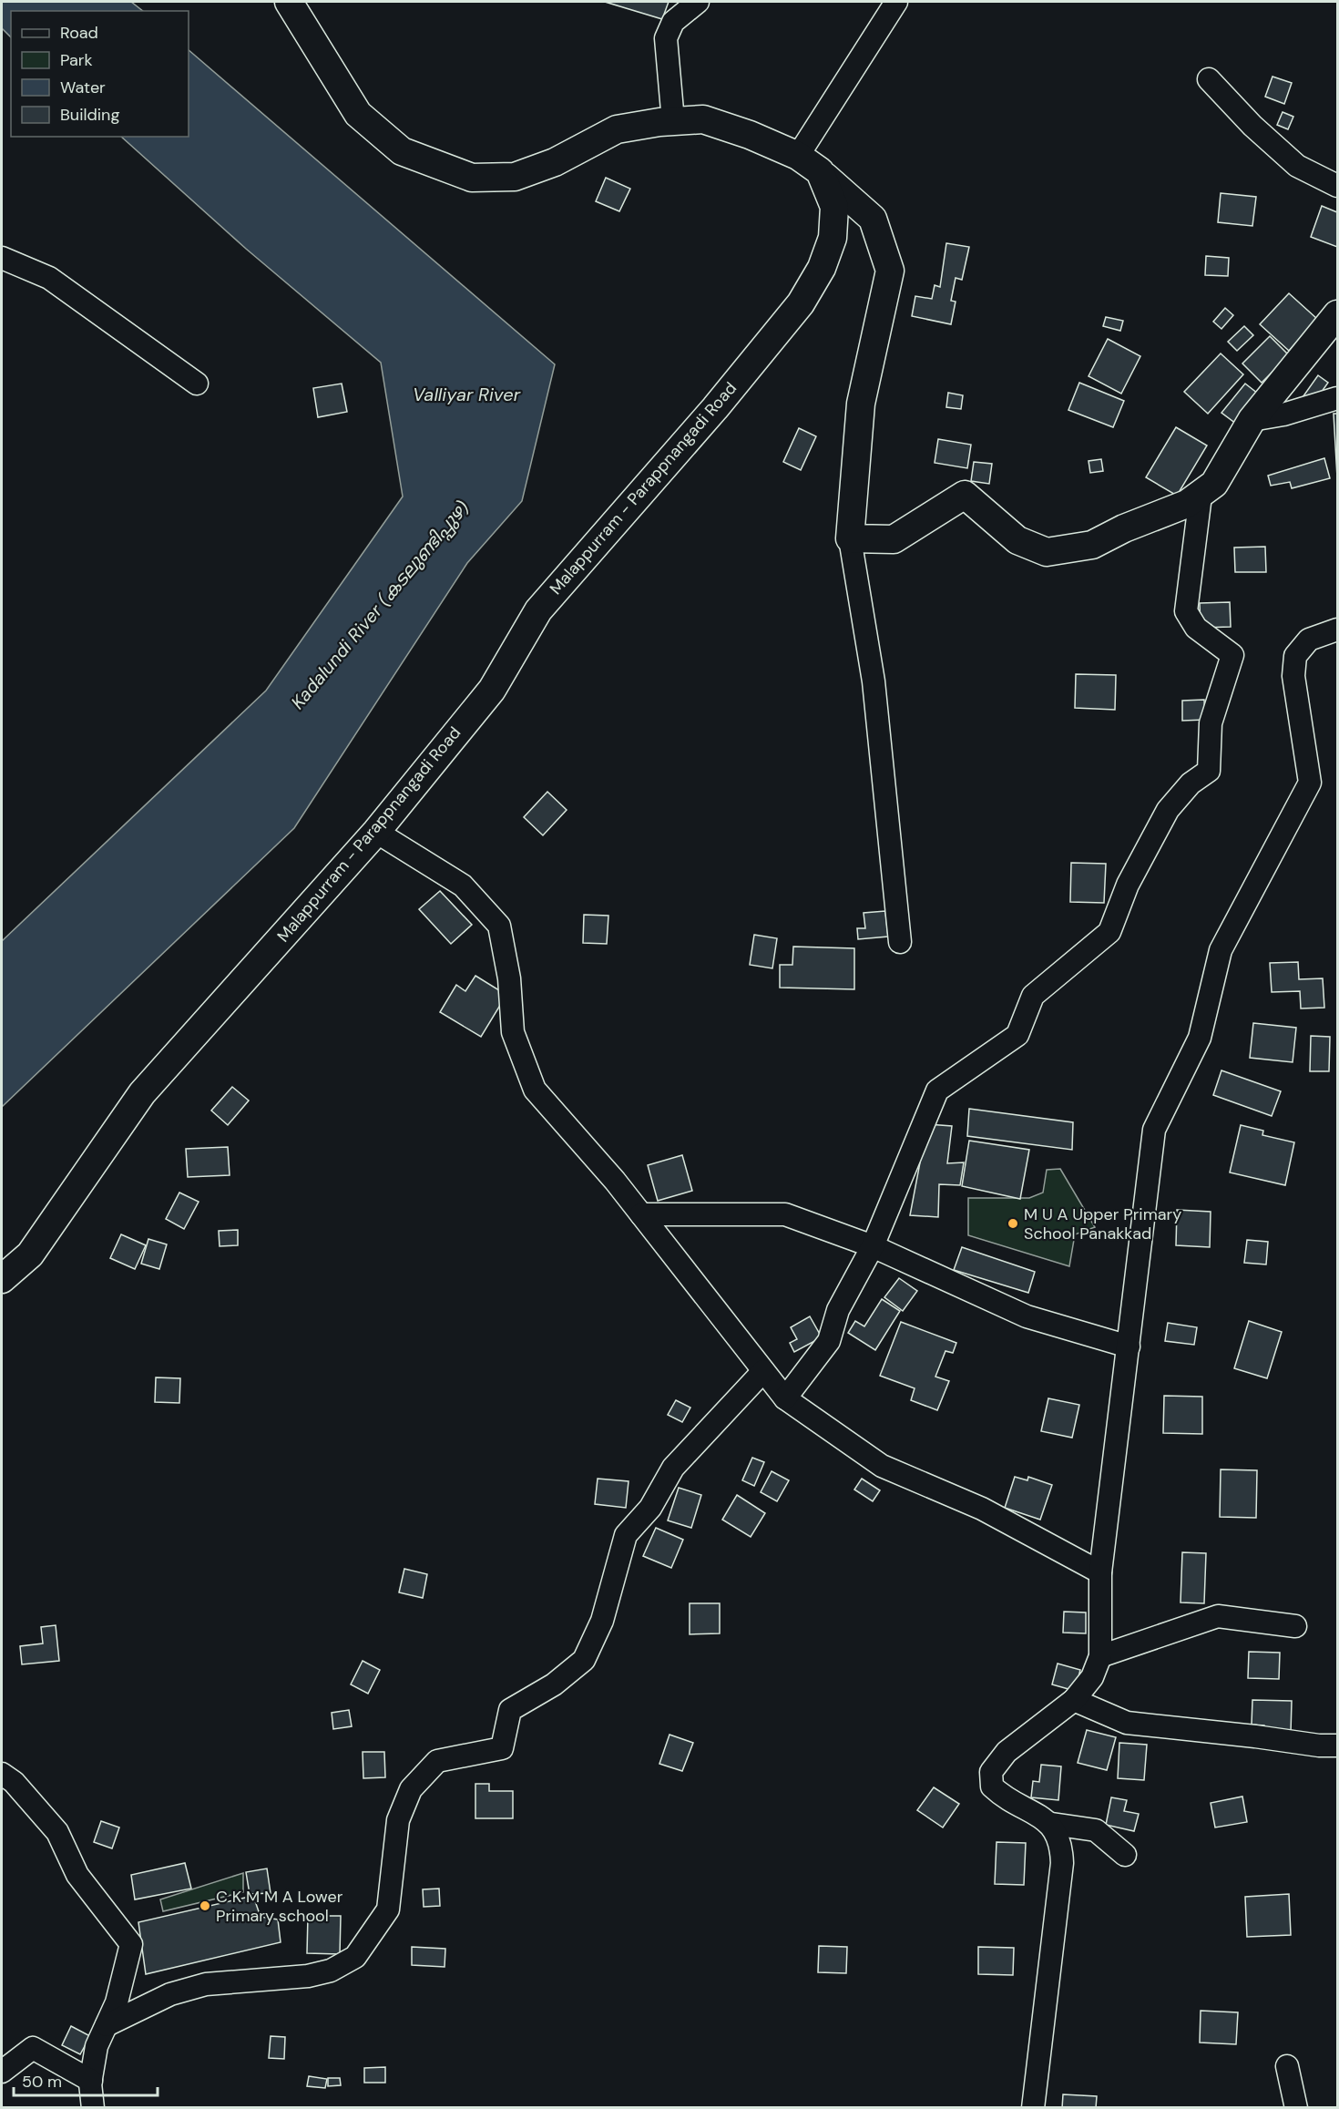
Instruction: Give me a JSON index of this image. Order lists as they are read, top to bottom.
{
  "streets": {
    "main road": ["Malappurram - Parappnangadi Road"]
  },
  "water": ["Valliyar River", "Kadalundi River (കടലുണ്ടിപ്പുഴ)"],
  "places": ["M U A Upper Primary School Panakkad", "C K M M A Lower Primary school"],
  "legend": [
    "Road",
    "Park",
    "Water",
    "Building"
  ],
  "scale_bar": "50 m"
}
